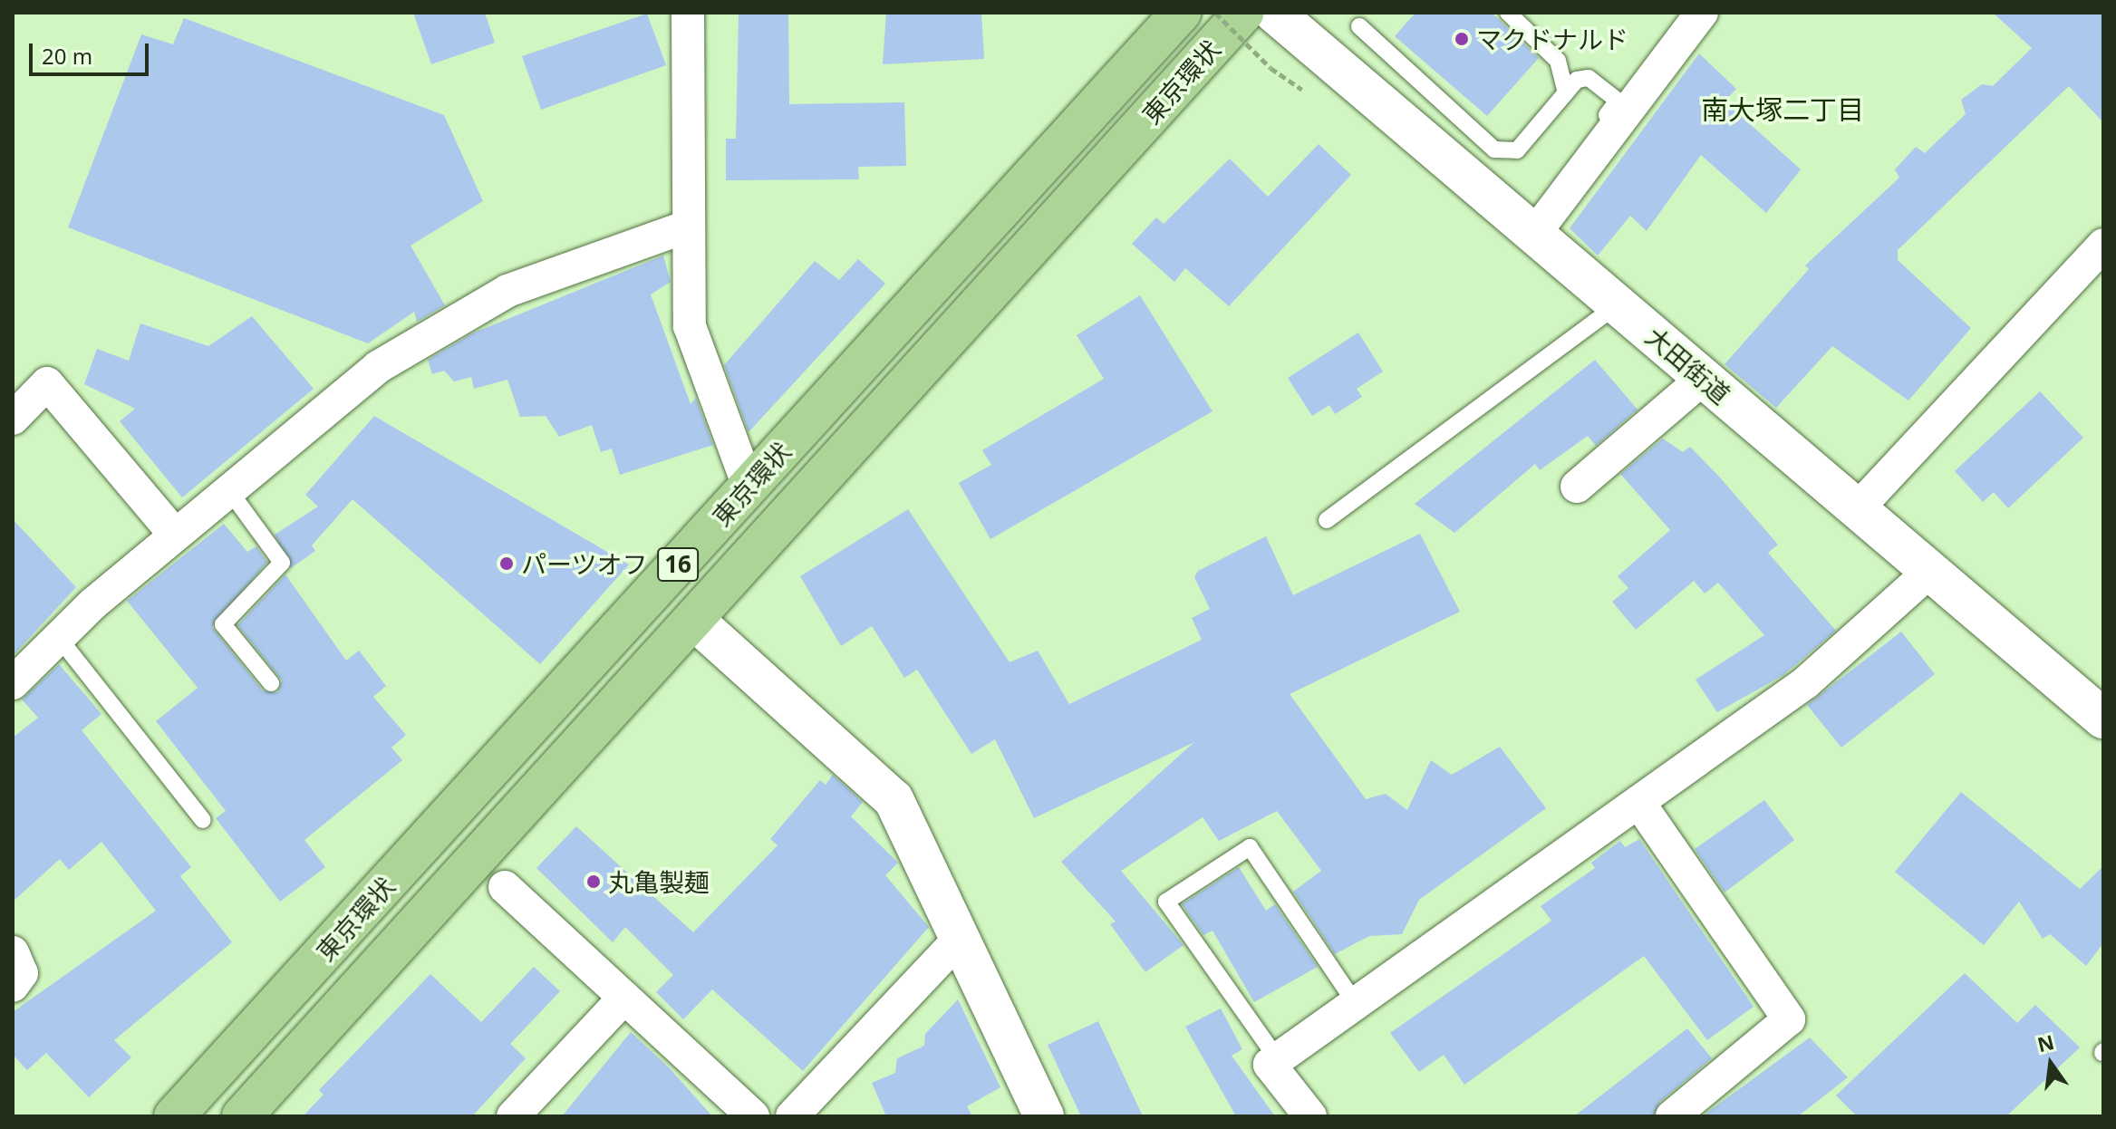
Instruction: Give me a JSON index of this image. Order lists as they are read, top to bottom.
{
  "streets": {
    "highway": ["東京環状", "16"],
    "street": ["大田街道"]
  },
  "districts": ["南大塚二丁目"],
  "places": ["マクドナルド", "パーツオフ", "丸亀製麺"],
  "scale_bar": "20 m",
  "north": "top"
}
